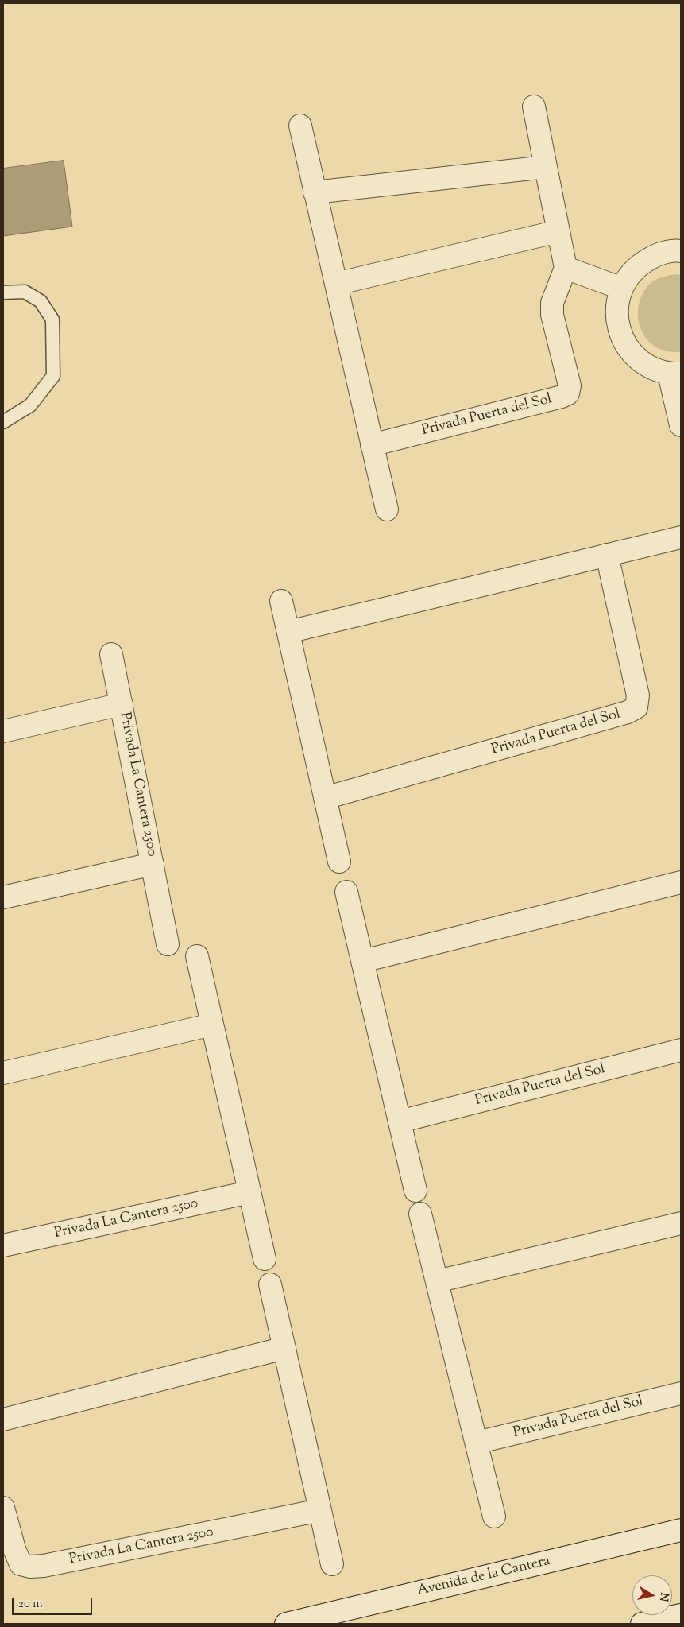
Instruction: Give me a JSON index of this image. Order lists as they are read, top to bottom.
{
  "streets": {
    "street": ["Privada Puerta del Sol", "Privada La Cantera 2500", "Avenida de la Cantera"]
  },
  "scale_bar": "20 m",
  "north": "right"
}
